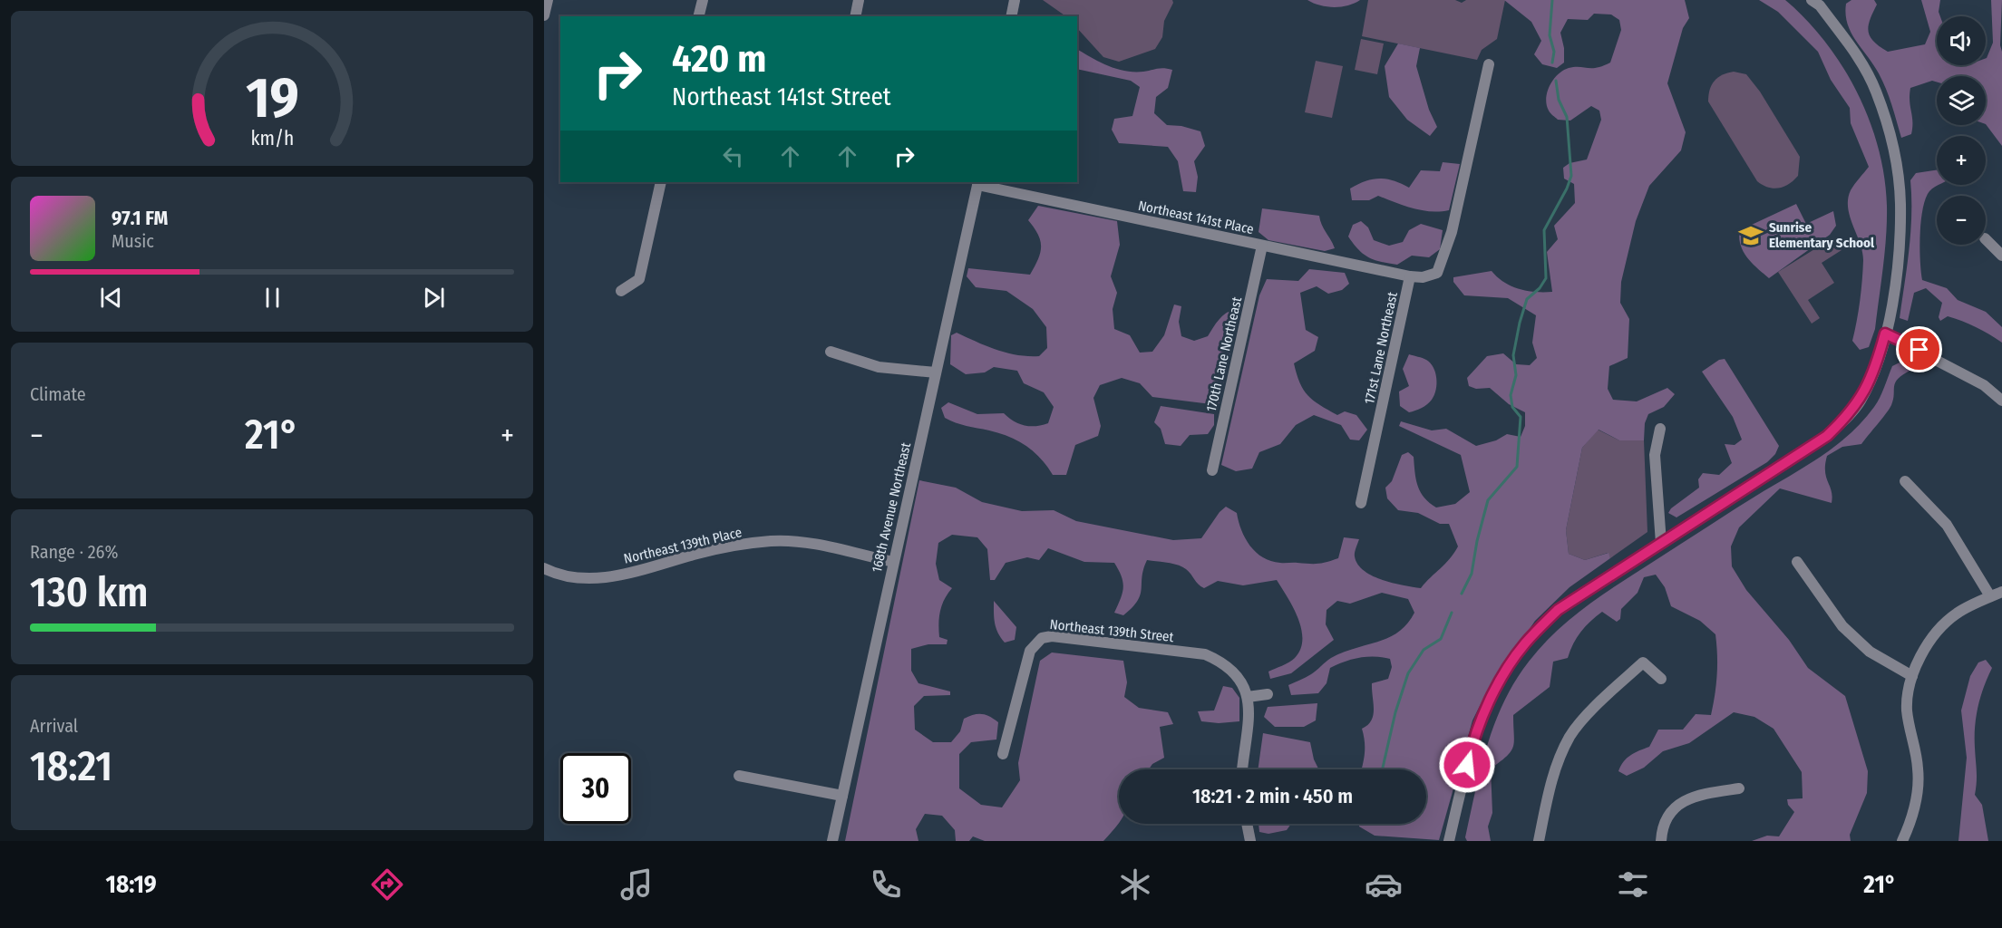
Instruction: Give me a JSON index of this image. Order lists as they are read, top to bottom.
{
  "streets": {
    "street": [
      "Northeast 141st Place",
      "171st Lane Northeast",
      "170th Lane Northeast",
      "168th Avenue Northeast",
      "Northeast 139th Place",
      "Northeast 139th Street"
    ]
  },
  "crossings": [
    ["Northeast 141st Place", "171st Lane Northeast"],
    ["Northeast 141st Place", "170th Lane Northeast"],
    ["Northeast 141st Place", "168th Avenue Northeast"],
    ["168th Avenue Northeast", "Northeast 139th Place"]
  ],
  "places": {
    "school or university": ["Sunrise Elementary School"]
  },
  "page": {
    "map_buttons": ["+", "−"],
    "turn": ["420 m", "Northeast 141st Street"],
    "song": ["97.1 FM", "Music"],
    "tile": [
      "Climate",
      ["Range · 26%", "130 km"],
      ["Arrival", "18:21"]
    ],
    "heat": ["−", "21°", "+"],
    "limit": "30",
    "trip": "18:21 · 2 min · 450 m",
    "tabs": ["18:19", "21°"],
    "gauge": ["19", "km/h"]
  }
}
